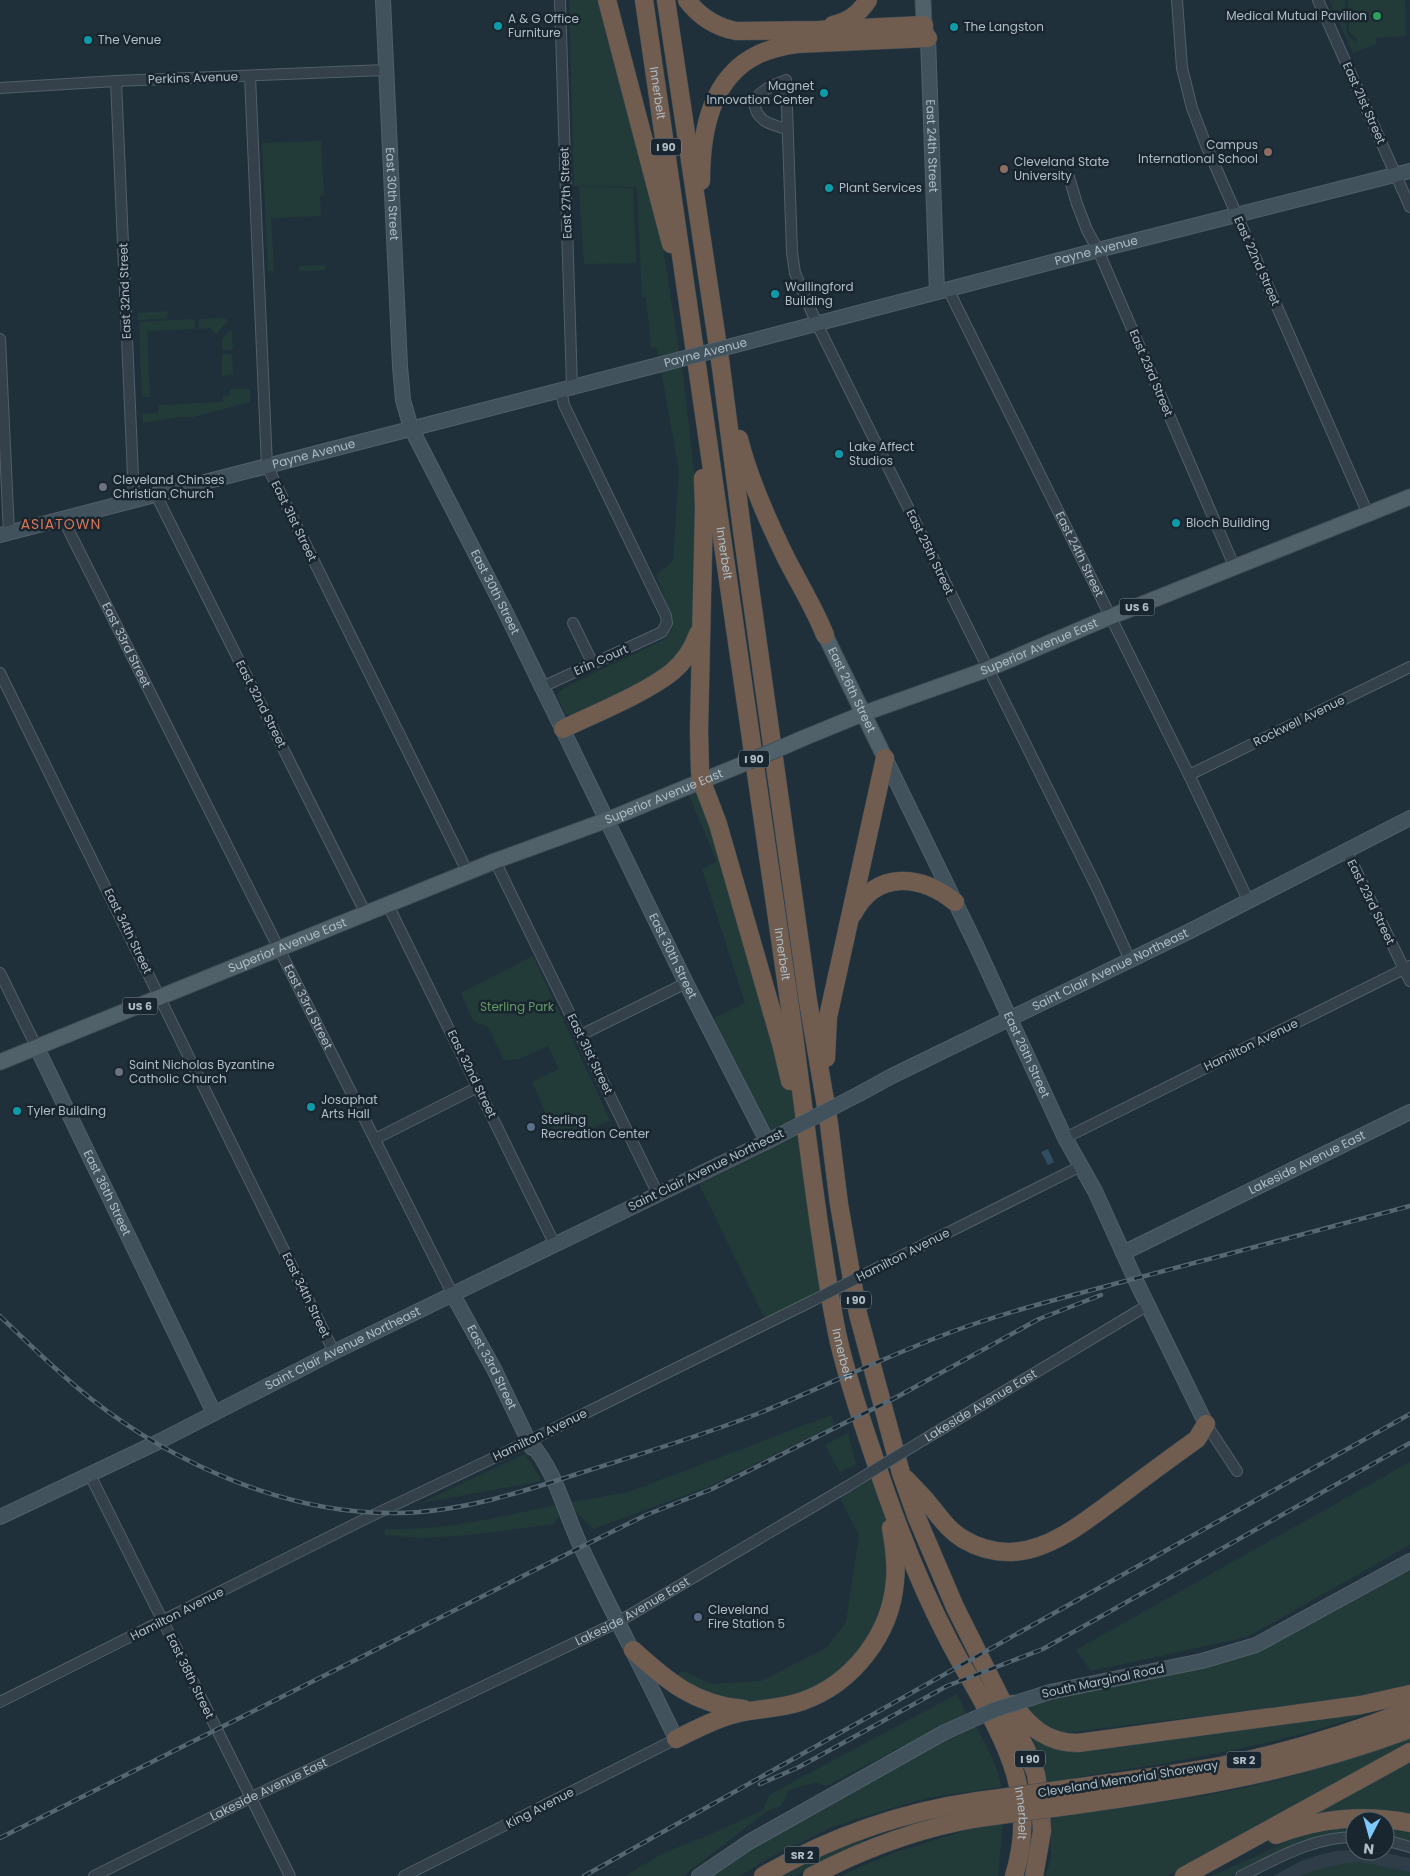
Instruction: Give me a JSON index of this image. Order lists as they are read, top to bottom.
{
  "streets": {
    "highway": [
      "Innerbelt",
      "I 90",
      "SR 2",
      "Cleveland Memorial Shoreway"
    ],
    "main road": [
      "East 24th Street",
      "US 6",
      "Superior Avenue East",
      "East 26th Street"
    ],
    "street": [
      "Perkins Avenue",
      "East 21st Street",
      "East 30th Street",
      "East 27th Street",
      "Payne Avenue",
      "East 22nd Street",
      "East 32nd Street",
      "East 23rd Street",
      "East 31st Street",
      "East 25th Street",
      "East 33rd Street",
      "Erin Court",
      "Rockwell Avenue",
      "East 34th Street",
      "Saint Clair Avenue Northeast",
      "Hamilton Avenue",
      "Lakeside Avenue East",
      "East 36th Street",
      "East 38th Street",
      "South Marginal Road",
      "King Avenue"
    ]
  },
  "crossings": [
    ["Perkins Avenue", "East 30th Street"],
    ["Perkins Avenue", "East 32nd Street"],
    ["Perkins Avenue", "East 31st Street"],
    ["East 21st Street", "Payne Avenue"],
    ["East 24th Street", "Payne Avenue"],
    ["East 24th Street", "Superior Avenue East"],
    ["East 24th Street", "Rockwell Avenue"],
    ["East 24th Street", "Saint Clair Avenue Northeast"],
    ["East 30th Street", "Payne Avenue"],
    ["East 30th Street", "Superior Avenue East"],
    ["East 30th Street", "Erin Court"],
    ["East 30th Street", "Saint Clair Avenue Northeast"],
    ["East 27th Street", "Payne Avenue"],
    ["East 27th Street", "Erin Court"],
    ["Payne Avenue", "East 22nd Street"],
    ["Payne Avenue", "East 32nd Street"],
    ["Payne Avenue", "East 23rd Street"],
    ["Payne Avenue", "East 31st Street"],
    ["Payne Avenue", "East 25th Street"],
    ["Payne Avenue", "East 33rd Street"],
    ["East 22nd Street", "Superior Avenue East"],
    ["East 32nd Street", "Superior Avenue East"],
    ["East 32nd Street", "Saint Clair Avenue Northeast"],
    ["East 23rd Street", "Superior Avenue East"],
    ["East 23rd Street", "Saint Clair Avenue Northeast"],
    ["East 23rd Street", "Hamilton Avenue"],
    ["East 31st Street", "Superior Avenue East"],
    ["East 31st Street", "Saint Clair Avenue Northeast"],
    ["East 25th Street", "Superior Avenue East"],
    ["East 25th Street", "Saint Clair Avenue Northeast"],
    ["East 33rd Street", "Superior Avenue East"],
    ["East 33rd Street", "Saint Clair Avenue Northeast"],
    ["East 33rd Street", "Hamilton Avenue"],
    ["East 33rd Street", "Lakeside Avenue East"],
    ["East 33rd Street", "King Avenue"],
    ["Superior Avenue East", "East 26th Street"],
    ["Superior Avenue East", "East 34th Street"],
    ["Superior Avenue East", "East 36th Street"],
    ["East 26th Street", "Saint Clair Avenue Northeast"],
    ["East 26th Street", "Hamilton Avenue"],
    ["East 26th Street", "Lakeside Avenue East"],
    ["East 34th Street", "Saint Clair Avenue Northeast"],
    ["Saint Clair Avenue Northeast", "East 36th Street"],
    ["Saint Clair Avenue Northeast", "East 38th Street"],
    ["Hamilton Avenue", "East 38th Street"],
    ["Lakeside Avenue East", "East 38th Street"]
  ],
  "districts": ["ASIATOWN"],
  "parks": ["Sterling Park"],
  "places": [
    "Medical Mutual Pavilion",
    "A & G Office Furniture",
    "The Langston",
    "The Venue",
    "Magnet Innovation Center",
    "Campus International School",
    "Cleveland State University",
    "Plant Services",
    "Wallingford Building",
    "Lake Affect Studios",
    "Cleveland Chinses Christian Church",
    "Bloch Building",
    "Saint Nicholas Byzantine Catholic Church",
    "Josaphat Arts Hall",
    "Tyler Building",
    "Sterling Recreation Center",
    "Cleveland Fire Station 5"
  ],
  "north": "bottom"
}
